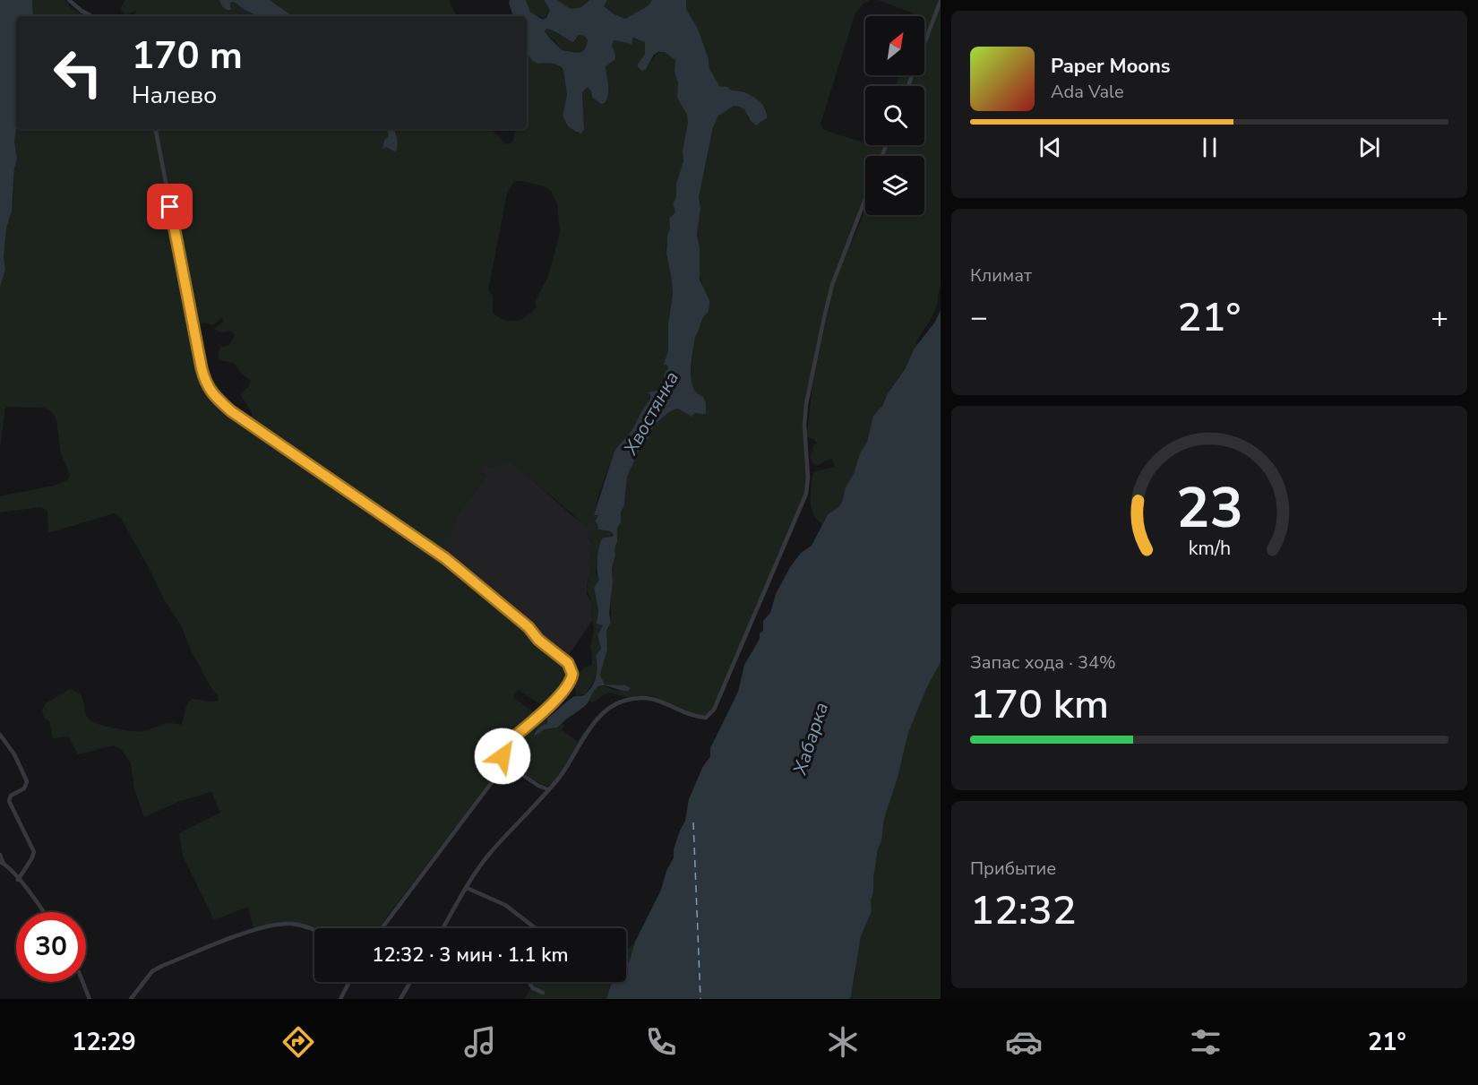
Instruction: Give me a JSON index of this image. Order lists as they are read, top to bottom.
{
  "water": ["Хвостянка", "Хабарка"],
  "north": "top right",
  "page": {
    "turn": ["170 m", "Налево"],
    "song": ["Paper Moons", "Ada Vale"],
    "tile": [
      "Климат",
      ["Запас хода · 34%", "170 km"],
      ["Прибытие", "12:32"]
    ],
    "heat": ["−", "21°", "+"],
    "limit": "30",
    "trip": "12:32 · 3 мин · 1.1 km",
    "tabs": ["12:29", "21°"],
    "gauge": ["23", "km/h"]
  }
}
